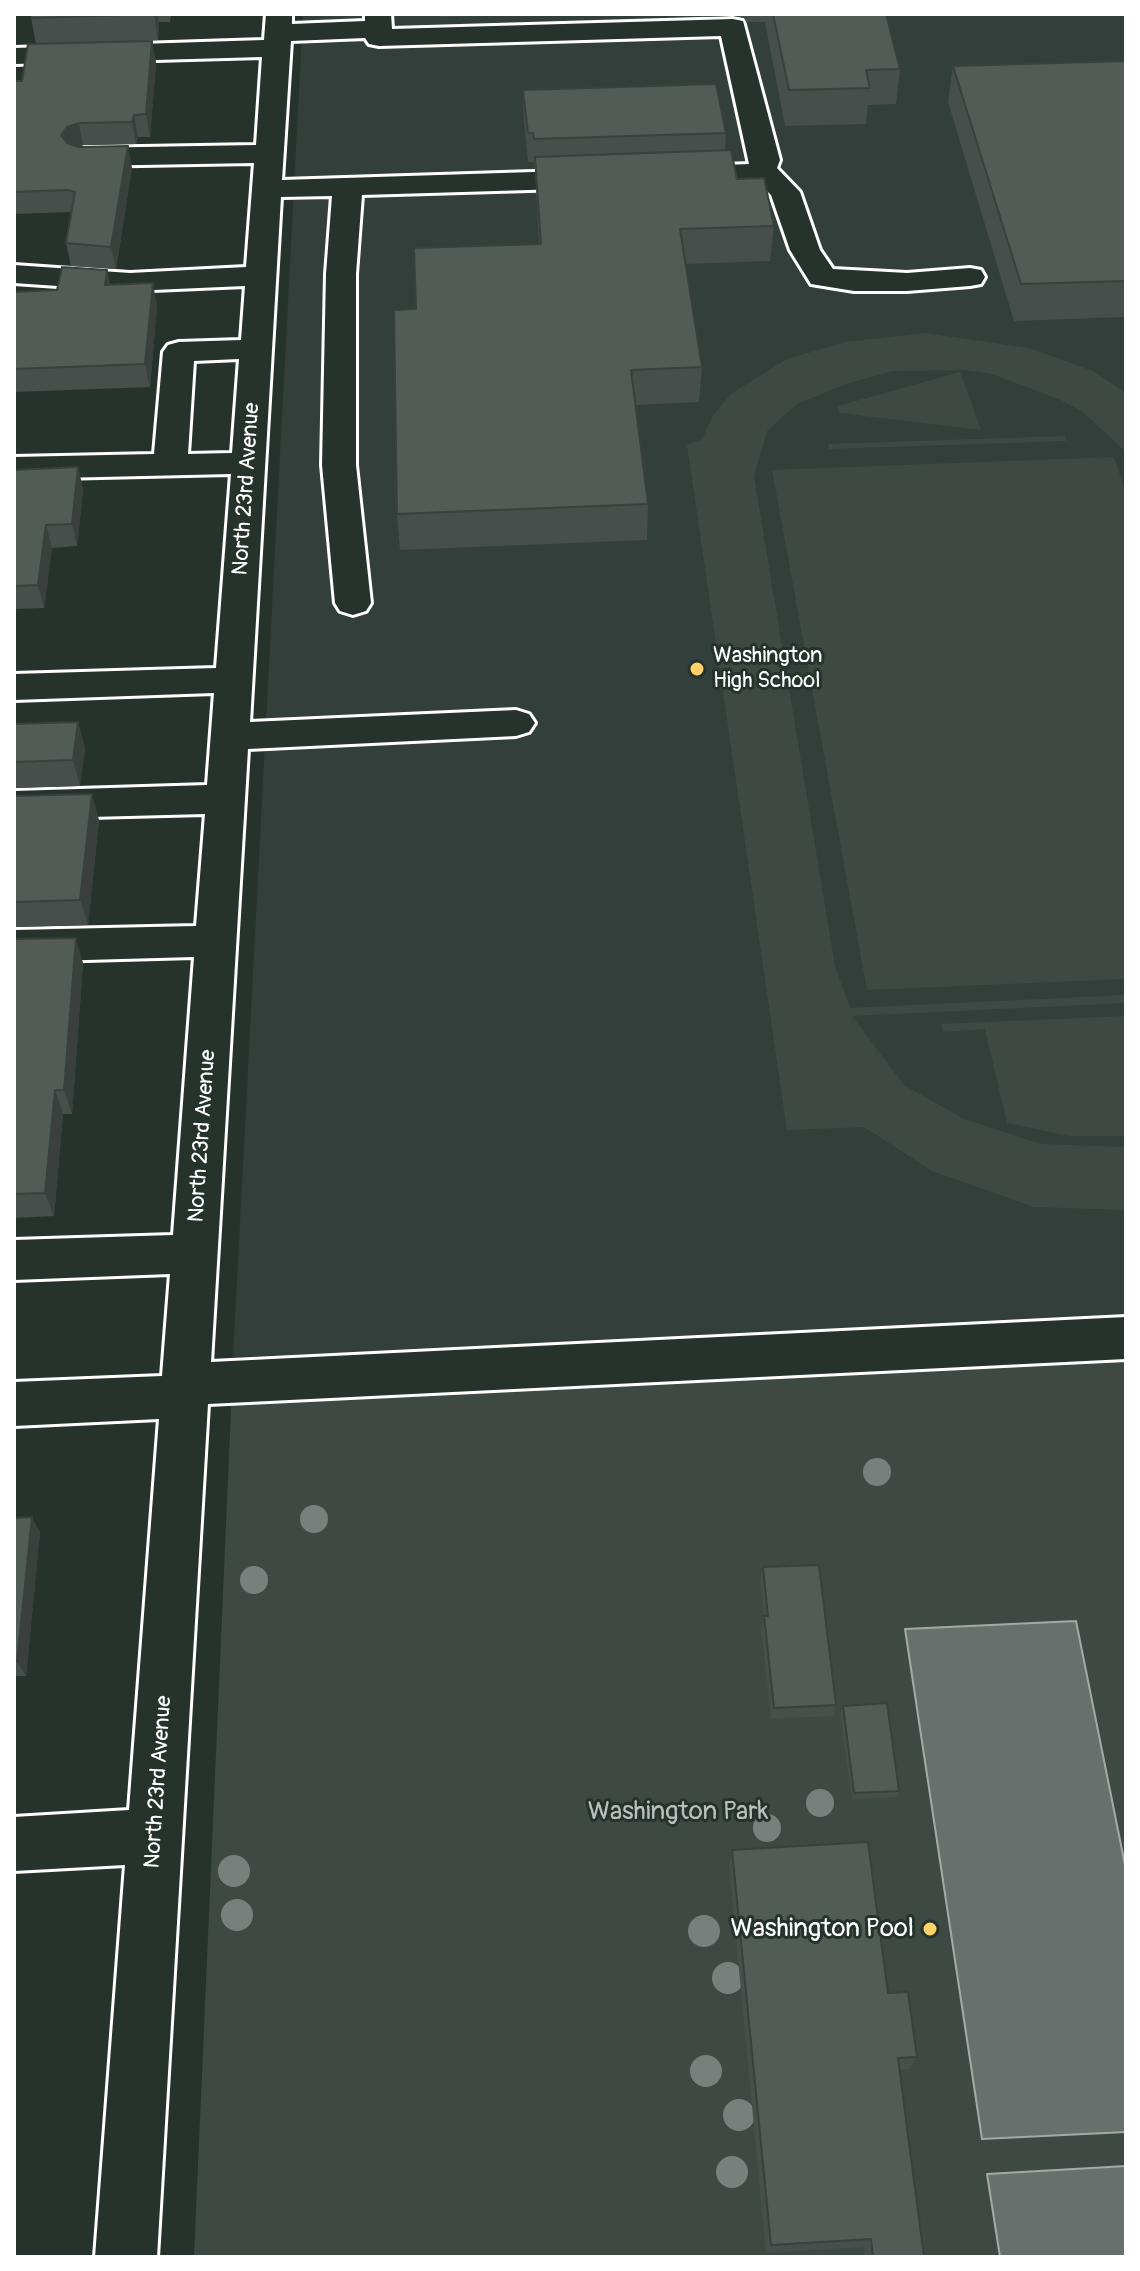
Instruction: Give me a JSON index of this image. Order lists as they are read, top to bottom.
{
  "streets": {
    "street": ["North 23rd Avenue"]
  },
  "parks": ["Washington Park"],
  "places": ["Washington High School", "Washington Pool"]
}
